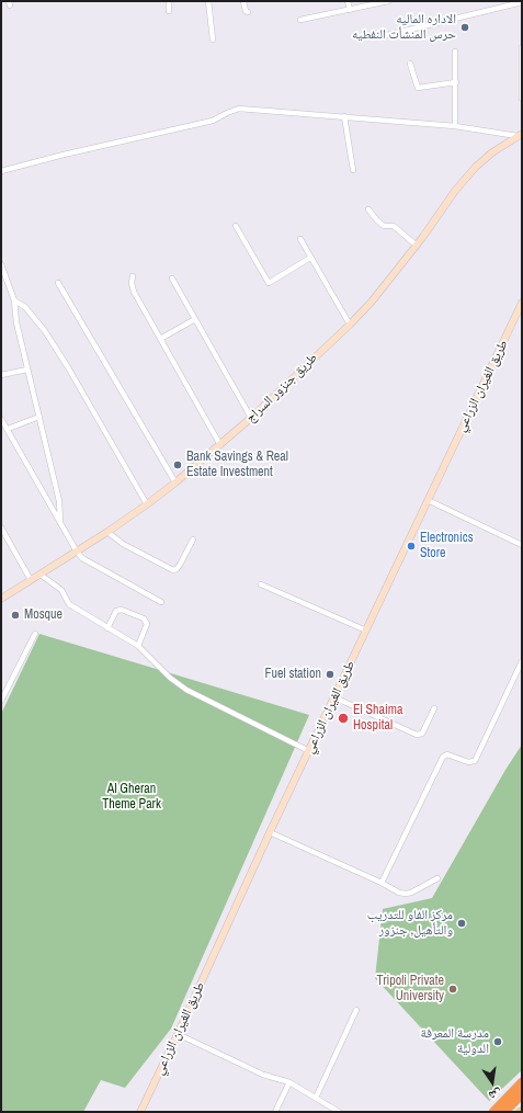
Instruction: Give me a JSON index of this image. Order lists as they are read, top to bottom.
{
  "streets": {
    "street": ["طريق الغيران الزراعي", "طريق جنزور السراج"]
  },
  "parks": ["Al Gheran Theme Park"],
  "places": [
    "الاداره الماليه حرس المنشأت النفطيه",
    "Bank Savings & Real Estate Investment",
    "Electronics Store",
    "Mosque",
    "Fuel station",
    "El Shaima Hospital",
    "مركز الفاو للتدريب والتأهيل, جنزور",
    "Tripoli Private University",
    "مدرسة المعرفة الدولية"
  ],
  "north": "bottom"
}
